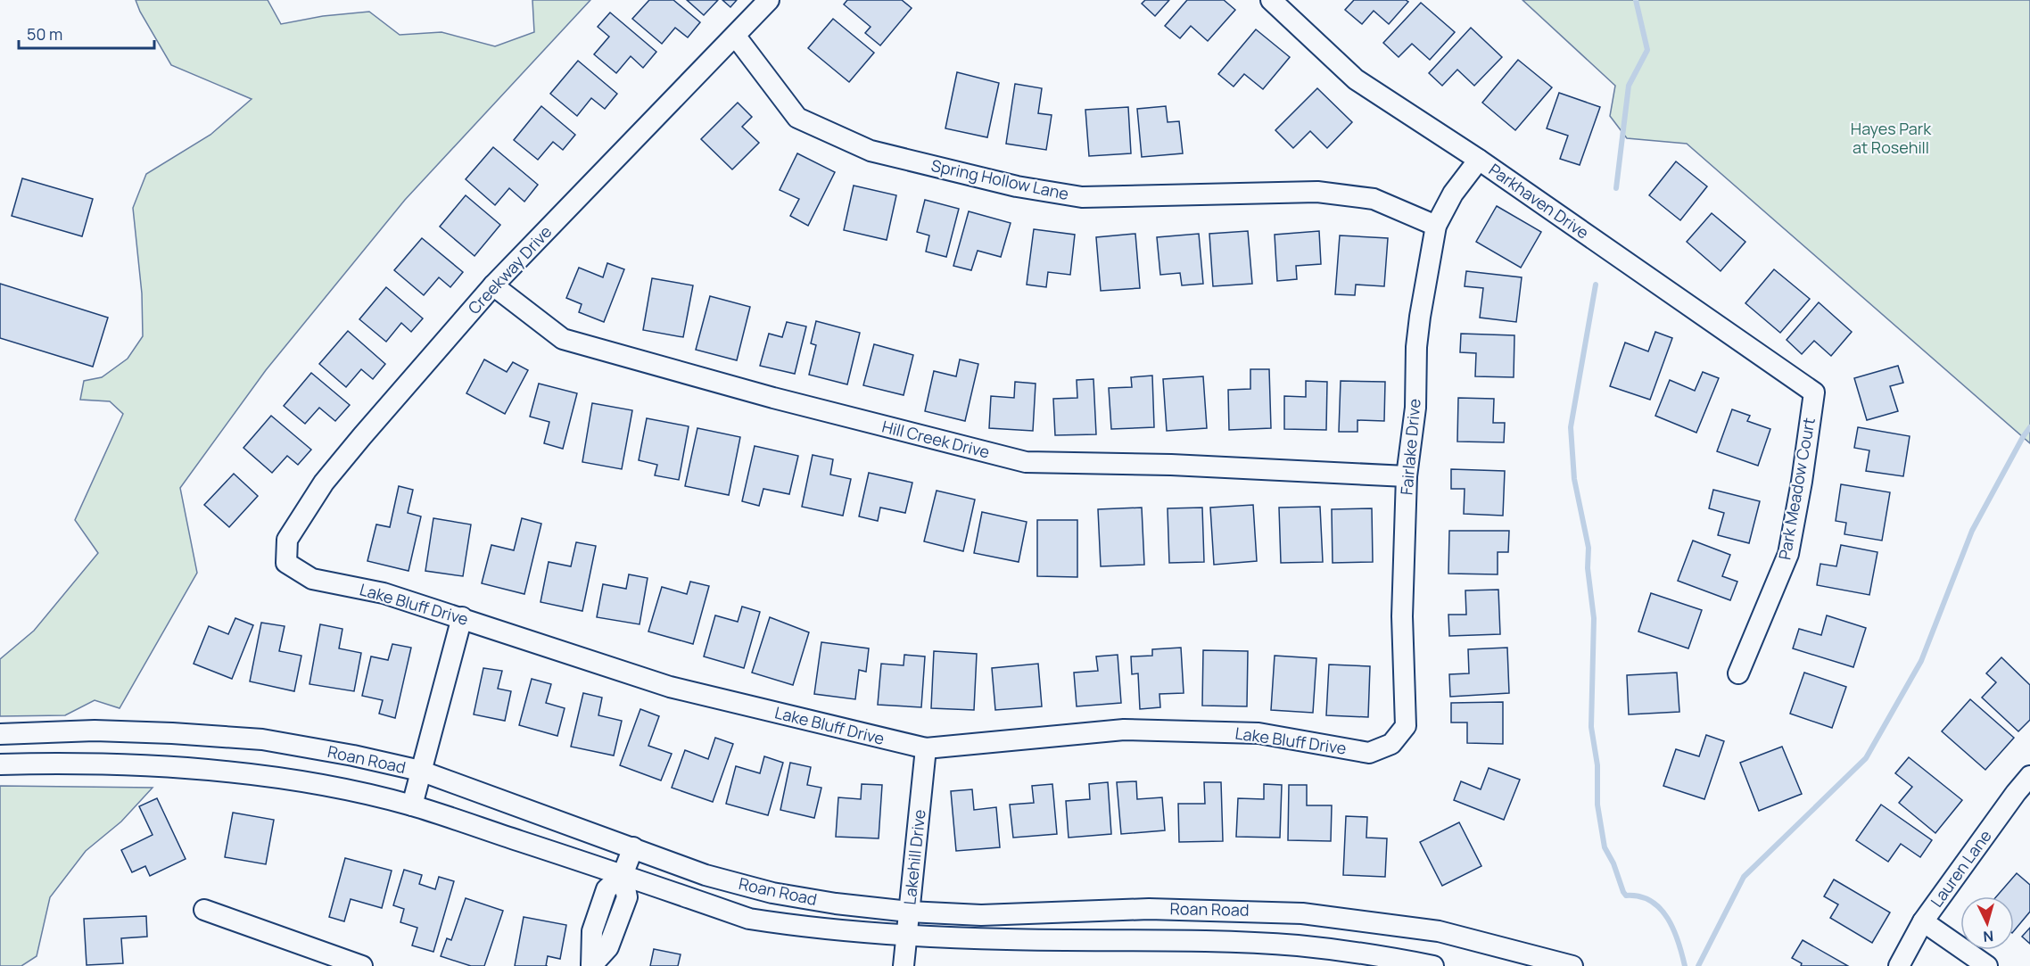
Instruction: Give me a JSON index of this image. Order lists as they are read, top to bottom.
{
  "streets": {
    "street": [
      "Spring Hollow Lane",
      "Parkhaven Drive",
      "Creekway Drive",
      "Hill Creek Drive",
      "Fairlake Drive",
      "Park Meadow Court",
      "Lake Bluff Drive",
      "Roan Road",
      "Lakehill Drive",
      "Lauren Lane"
    ]
  },
  "crossings": [
    ["Spring Hollow Lane", "Creekway Drive"],
    ["Spring Hollow Lane", "Fairlake Drive"],
    ["Parkhaven Drive", "Fairlake Drive"],
    ["Parkhaven Drive", "Park Meadow Court"],
    ["Creekway Drive", "Hill Creek Drive"],
    ["Creekway Drive", "Lake Bluff Drive"],
    ["Hill Creek Drive", "Fairlake Drive"],
    ["Fairlake Drive", "Lake Bluff Drive"],
    ["Lake Bluff Drive", "Lakehill Drive"],
    ["Roan Road", "Lakehill Drive"]
  ],
  "parks": ["Hayes Park at Rosehill"],
  "scale_bar": "50 m",
  "north": "bottom"
}
